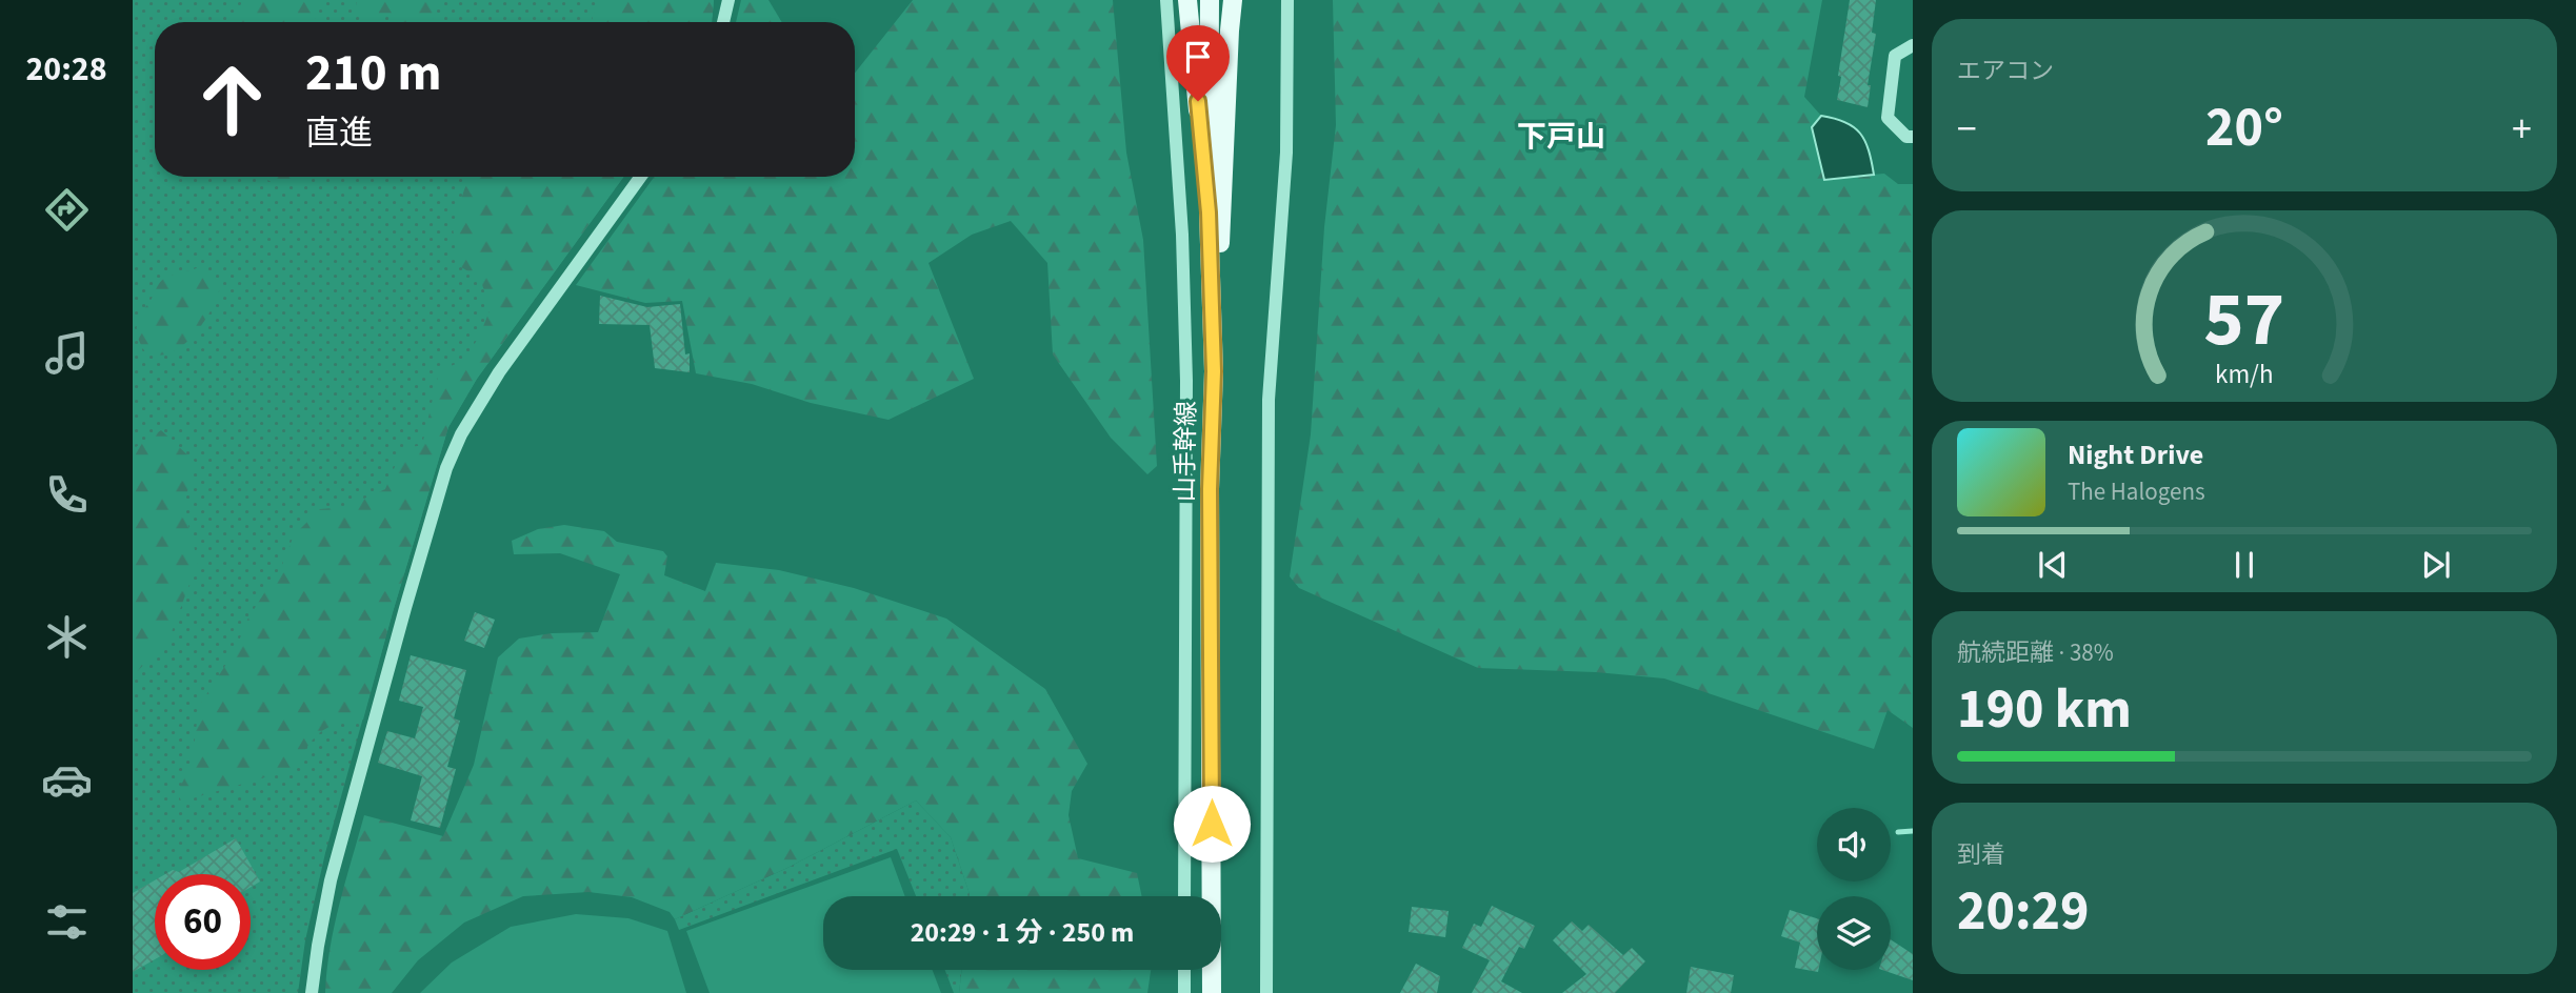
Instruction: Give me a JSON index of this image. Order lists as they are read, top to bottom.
{
  "streets": {
    "main road": ["山手幹線"]
  },
  "districts": ["下戸山"],
  "page": {
    "tabs": "20:28",
    "tile": [
      "エアコン",
      ["航続距離 · 38%", "190 km"],
      ["到着", "20:29"]
    ],
    "turn": ["210 m", "直進"],
    "heat": ["−", "20°", "+"],
    "song": ["Night Drive", "The Halogens"],
    "limit": "60",
    "trip": "20:29 · 1 分 · 250 m",
    "gauge": ["57", "km/h"]
  }
}
